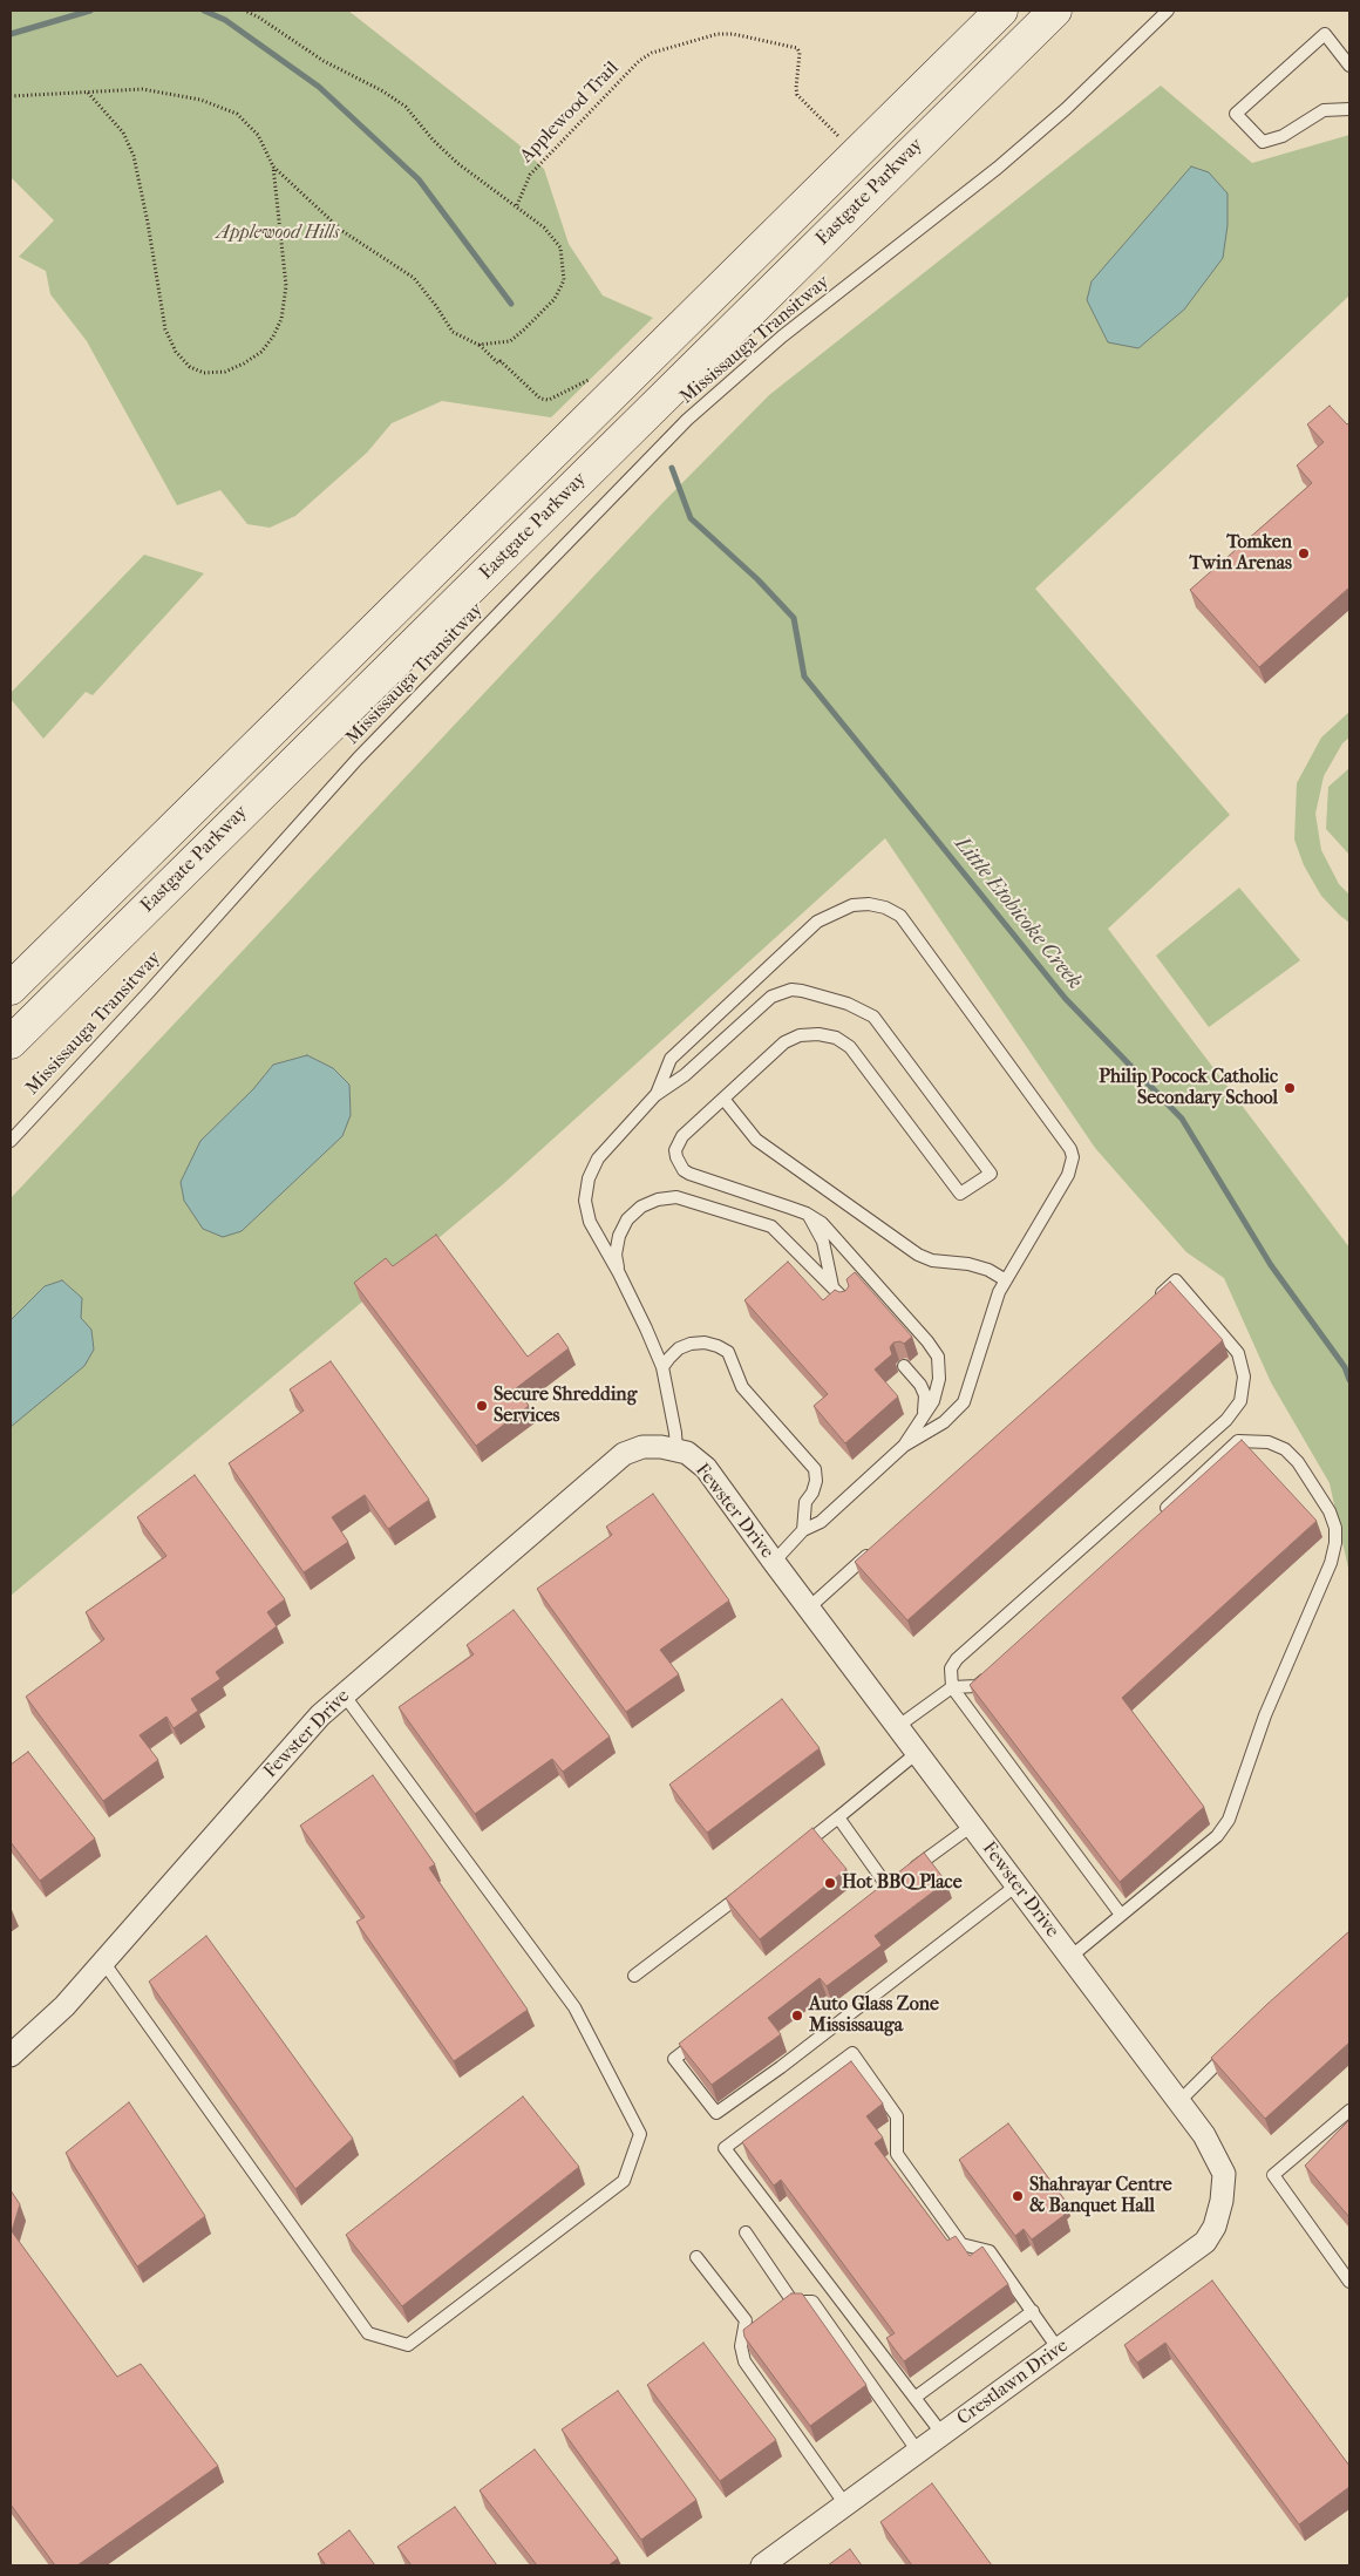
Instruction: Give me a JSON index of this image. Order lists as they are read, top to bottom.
{
  "streets": {
    "main road": ["Eastgate Parkway"],
    "street": ["Fewster Drive", "Crestlawn Drive"],
    "lane": ["Mississauga Transitway"],
    "path": ["Applewood Trail"]
  },
  "crossings": [
    ["Fewster Drive", "Crestlawn Drive"]
  ],
  "water": ["Little Etobicoke Creek"],
  "parks": ["Applewood Hills"],
  "places": [
    "Tomken Twin Arenas",
    "Philip Pocock Catholic Secondary School",
    "Secure Shredding Services",
    "Hot BBQ Place",
    "Auto Glass Zone Mississauga",
    "Shahrayar Centre & Banquet Hall"
  ]
}
